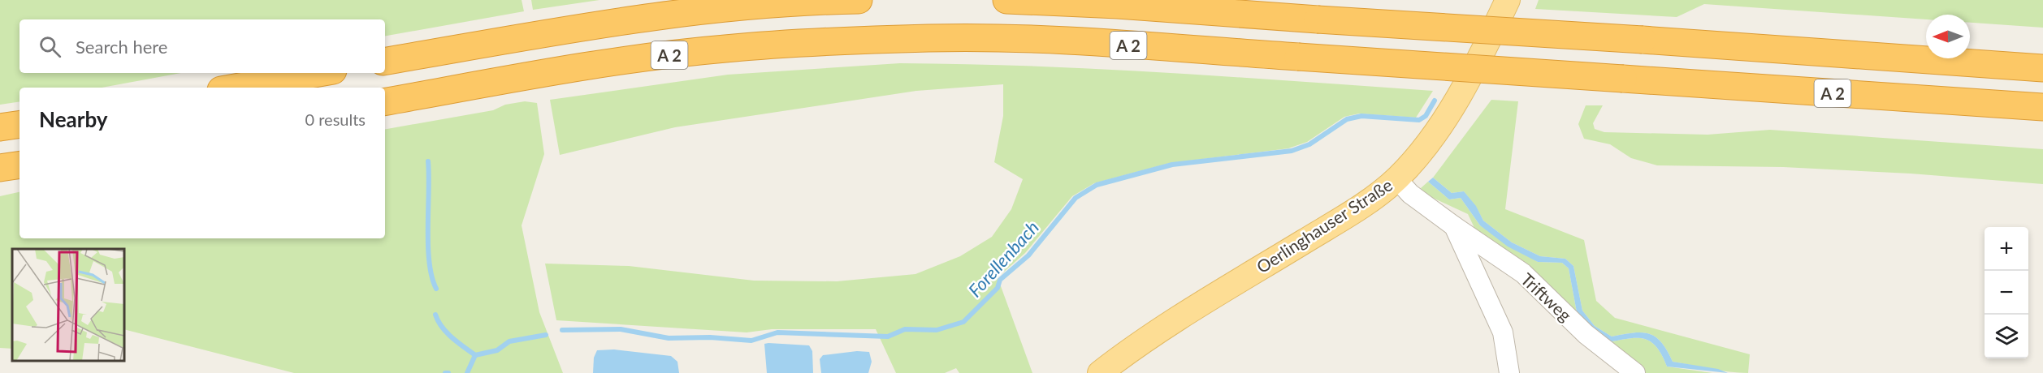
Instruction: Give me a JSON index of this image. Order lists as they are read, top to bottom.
{
  "streets": {
    "highway": ["A 2"],
    "main road": ["Oerlinghauser Straße"],
    "street": ["Triftweg"]
  },
  "crossings": [
    ["Oerlinghauser Straße", "Triftweg"]
  ],
  "water": ["Forellenbach"],
  "north": "left",
  "page": {
    "search": "Search here",
    "heading": ["Nearby", "0 results"],
    "map_buttons": ["+", "−"]
  }
}
